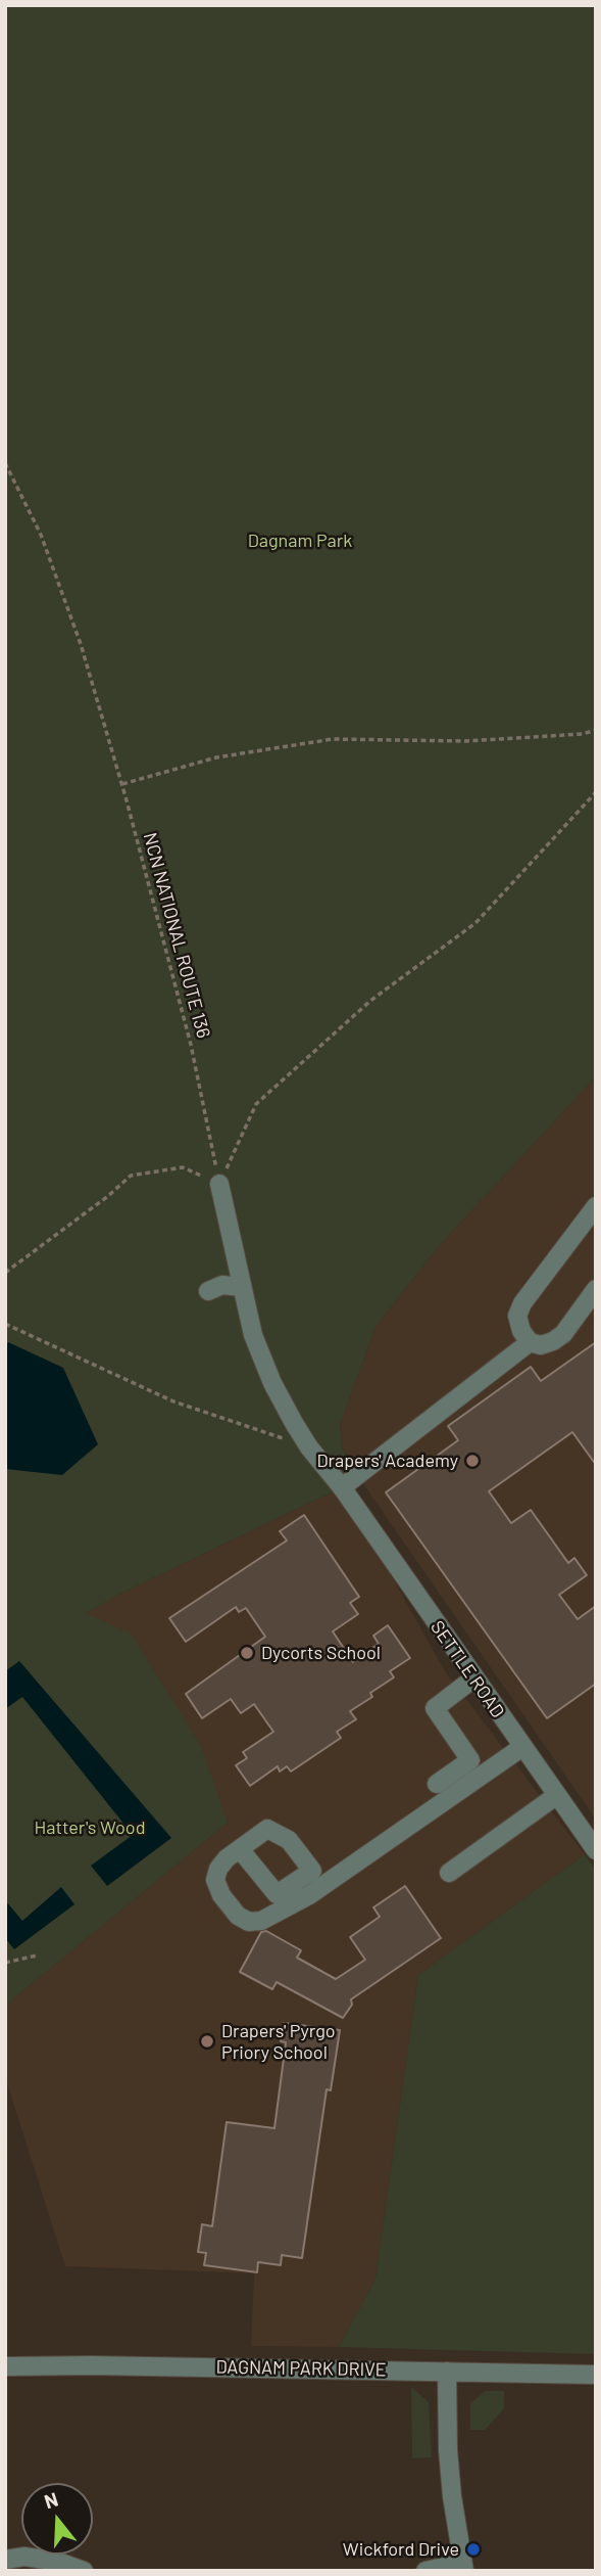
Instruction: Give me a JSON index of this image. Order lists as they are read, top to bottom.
{
  "streets": {
    "street": ["SETTLE ROAD", "DAGNAM PARK DRIVE"],
    "path": ["NCN NATIONAL ROUTE 136"]
  },
  "crossings": [
    ["NCN NATIONAL ROUTE 136", "SETTLE ROAD"]
  ],
  "parks": ["Dagnam Park", "Hatter's Wood"],
  "places": [
    "Drapers' Academy",
    "Dycorts School",
    "Drapers' Pyrgo Priory School",
    "Wickford Drive"
  ],
  "north": "top"
}
